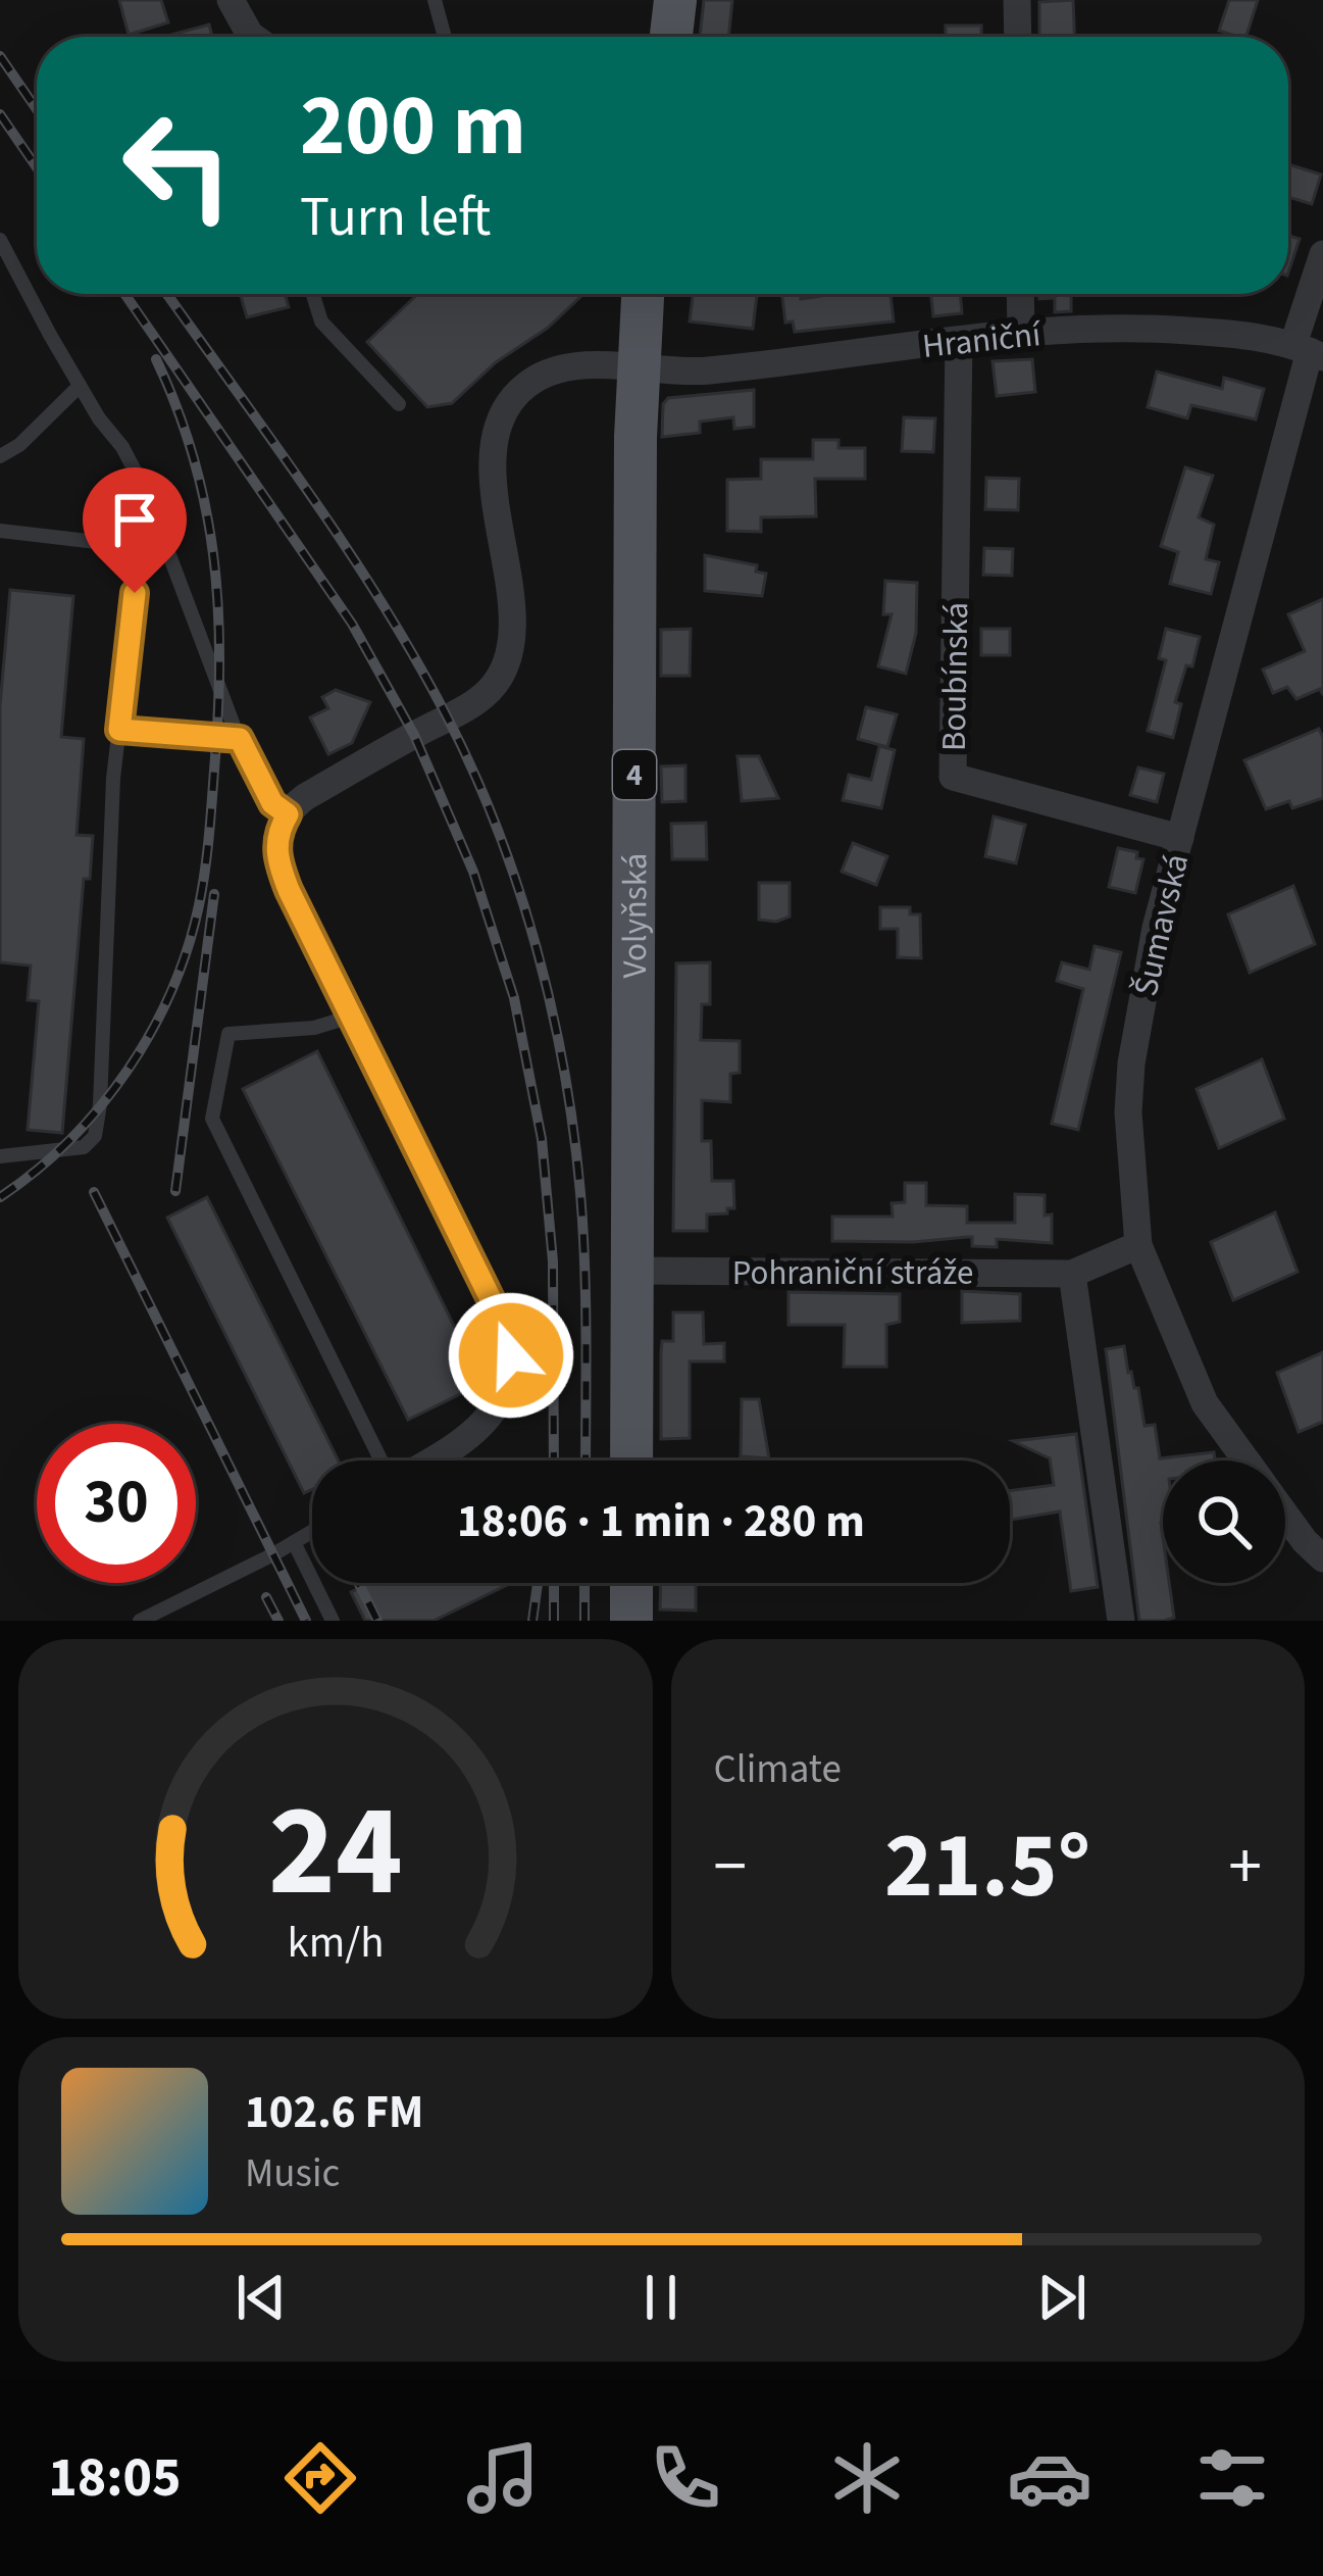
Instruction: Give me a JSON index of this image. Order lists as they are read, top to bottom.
{
  "streets": {
    "main road": ["4", "Volyňská"],
    "street": [
      "Hraniční",
      "Boubínská",
      "Šumavská",
      "Pohraniční stráže"
    ]
  },
  "crossings": [
    ["Hraniční", "Boubínská"],
    ["Hraniční", "Volyňská"],
    ["Hraniční", "Šumavská"],
    ["Boubínská", "Šumavská"],
    ["Volyňská", "Pohraniční stráže"],
    ["Šumavská", "Pohraniční stráže"]
  ],
  "page": {
    "turn": ["200 m", "Turn left"],
    "limit": "30",
    "trip": "18:06 · 1 min · 280 m",
    "tile": "Climate",
    "heat": ["−", "21.5°", "+"],
    "song": ["102.6 FM", "Music"],
    "tabs": "18:05",
    "gauge": ["24", "km/h"]
  }
}
